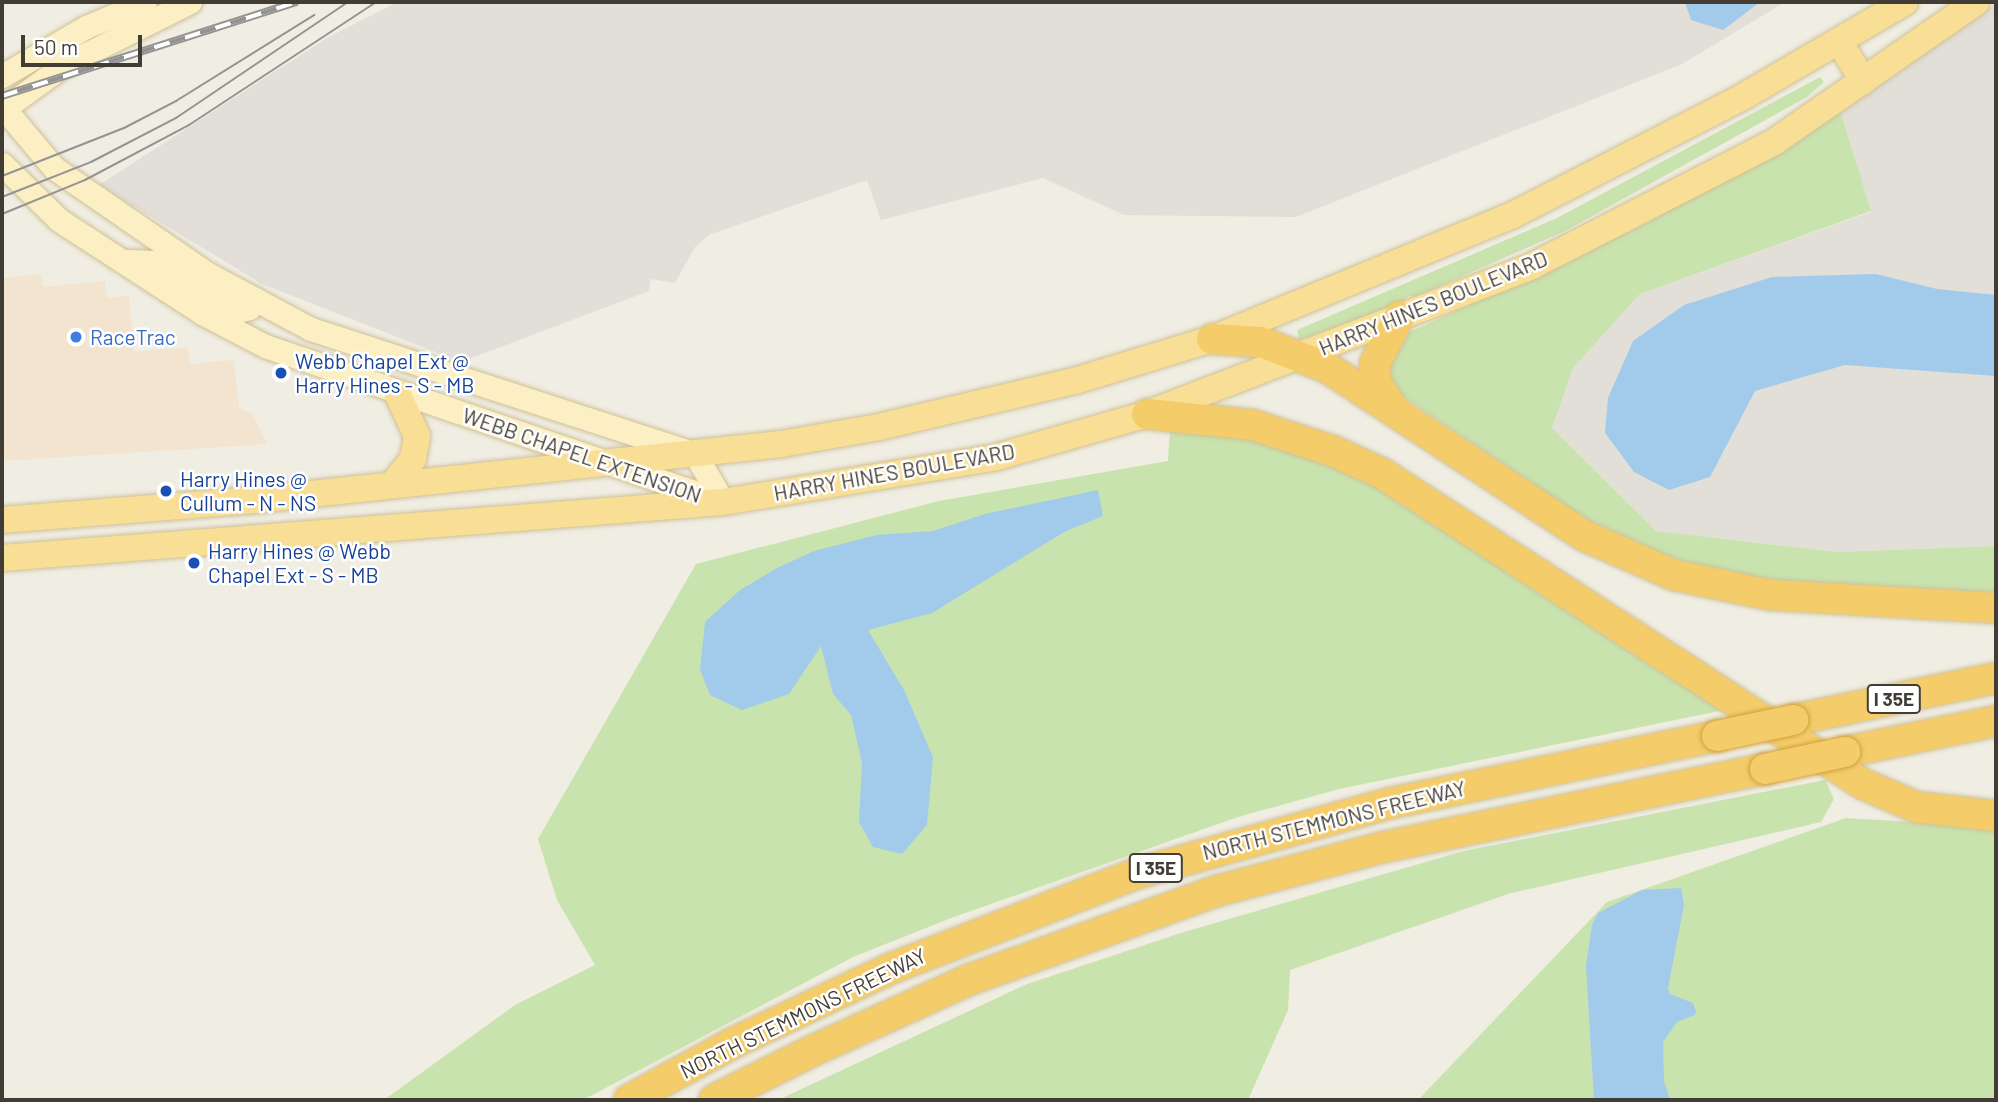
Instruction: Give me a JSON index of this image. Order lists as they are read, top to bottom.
{
  "streets": {
    "highway": ["I 35E", "NORTH STEMMONS FREEWAY"],
    "main road": ["HARRY HINES BOULEVARD", "WEBB CHAPEL EXTENSION"]
  },
  "crossings": [
    ["HARRY HINES BOULEVARD", "WEBB CHAPEL EXTENSION"]
  ],
  "places": [
    "RaceTrac",
    "Webb Chapel Ext @ Harry Hines - S - MB",
    "Harry Hines @ Cullum - N - NS",
    "Harry Hines @ Webb Chapel Ext - S - MB"
  ],
  "scale_bar": "50 m"
}
